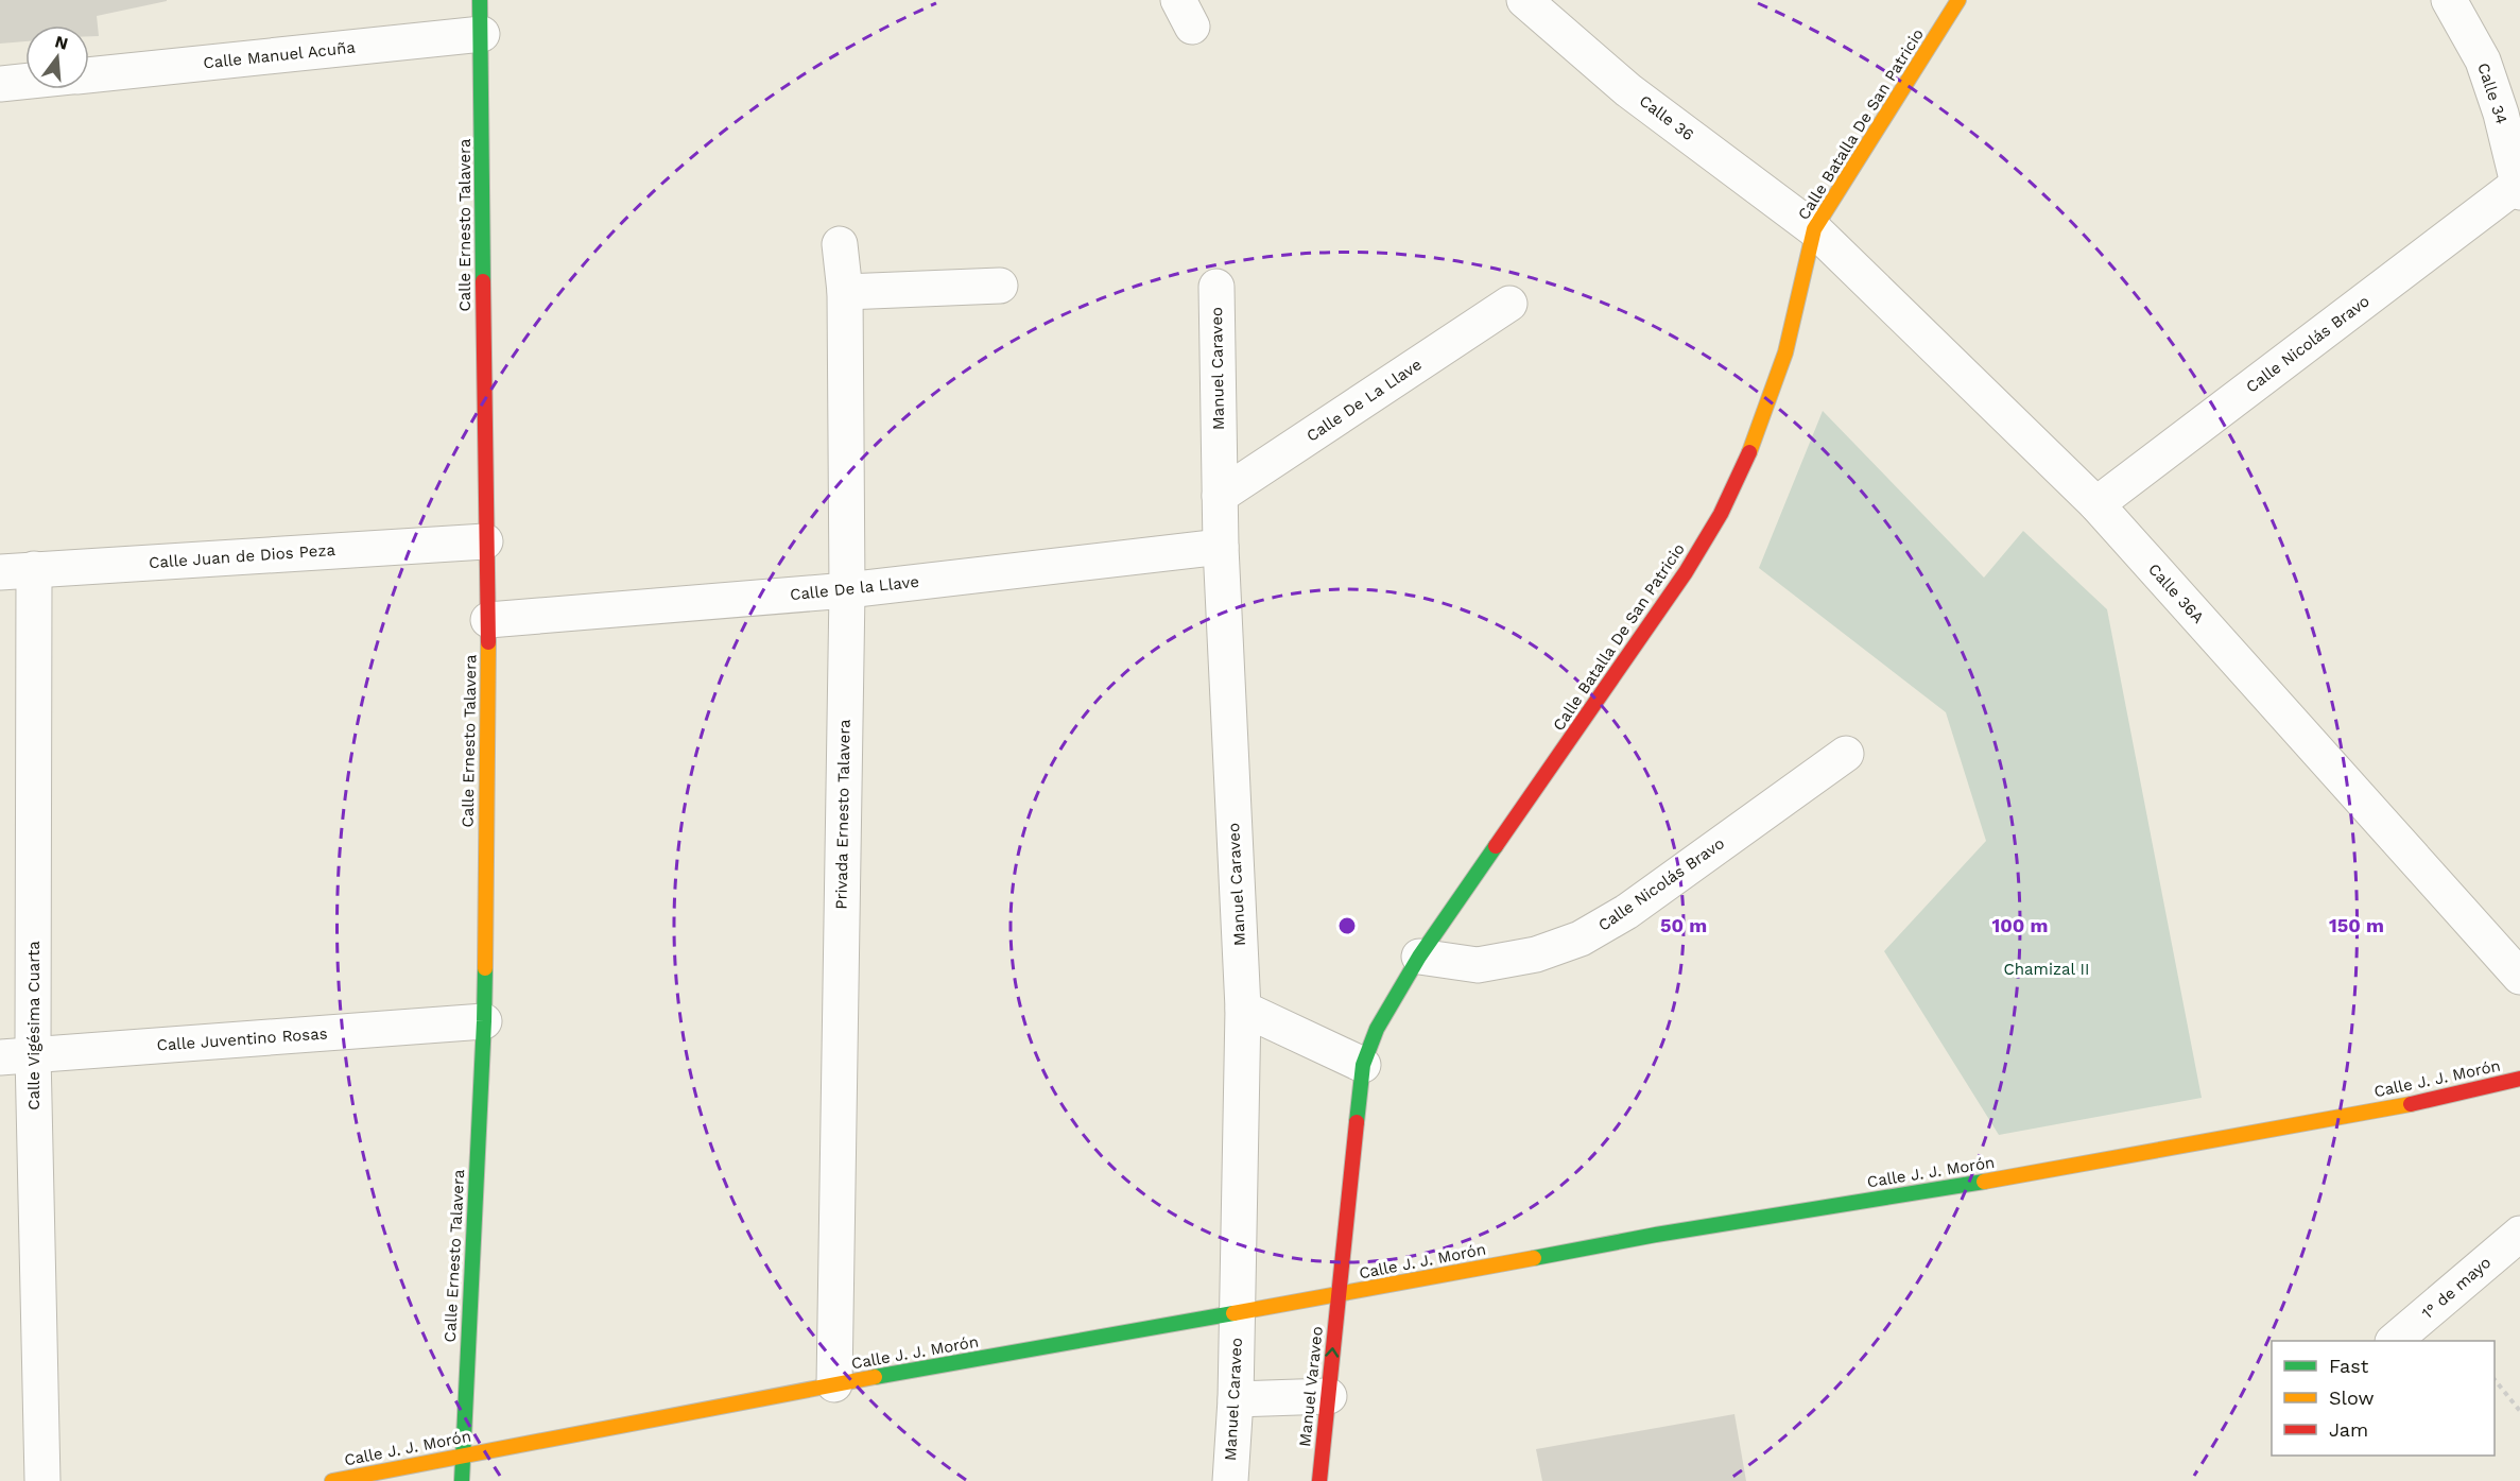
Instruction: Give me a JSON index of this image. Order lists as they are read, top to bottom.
{
  "streets": {
    "street": [
      "Calle Manuel Acuña",
      "Calle 34",
      "Calle 36",
      "Calle Batalla De San Patricio",
      "Calle Ernesto Talavera",
      "Calle Nicolás Bravo",
      "Manuel Caraveo",
      "Calle De La Llave",
      "Calle Juan de Dios Peza",
      "Calle De la Llave",
      "Calle 36A",
      "Privada Ernesto Talavera",
      "Calle Vigésima Cuarta",
      "Calle Juventino Rosas",
      "Calle J. J. Morón",
      "1° de mayo",
      "Manuel Varaveo"
    ]
  },
  "crossings": [
    ["Calle Manuel Acuña", "Calle Ernesto Talavera"],
    ["Calle 34", "Calle Nicolás Bravo"],
    ["Calle 36", "Calle Batalla De San Patricio"],
    ["Calle 36", "Calle 36A"],
    ["Calle Batalla De San Patricio", "Calle Nicolás Bravo"],
    ["Calle Batalla De San Patricio", "Calle 36A"],
    ["Calle Batalla De San Patricio", "Calle J. J. Morón"],
    ["Calle Batalla De San Patricio", "Manuel Varaveo"],
    ["Calle Ernesto Talavera", "Calle Juan de Dios Peza"],
    ["Calle Ernesto Talavera", "Calle De la Llave"],
    ["Calle Ernesto Talavera", "Calle Juventino Rosas"],
    ["Calle Ernesto Talavera", "Calle J. J. Morón"],
    ["Calle Nicolás Bravo", "Calle 36A"],
    ["Manuel Caraveo", "Calle De La Llave"],
    ["Manuel Caraveo", "Calle De la Llave"],
    ["Manuel Caraveo", "Calle J. J. Morón"],
    ["Calle Juan de Dios Peza", "Calle Vigésima Cuarta"],
    ["Calle De la Llave", "Privada Ernesto Talavera"],
    ["Privada Ernesto Talavera", "Calle J. J. Morón"],
    ["Calle Vigésima Cuarta", "Calle Juventino Rosas"],
    ["Calle J. J. Morón", "Manuel Varaveo"]
  ],
  "one_way": ["Manuel Varaveo"],
  "parks": ["Chamizal II"],
  "legend": ["Fast", "Slow", "Jam"],
  "north": "top",
  "rings": ["50 m", "100 m", "150 m"]
}
